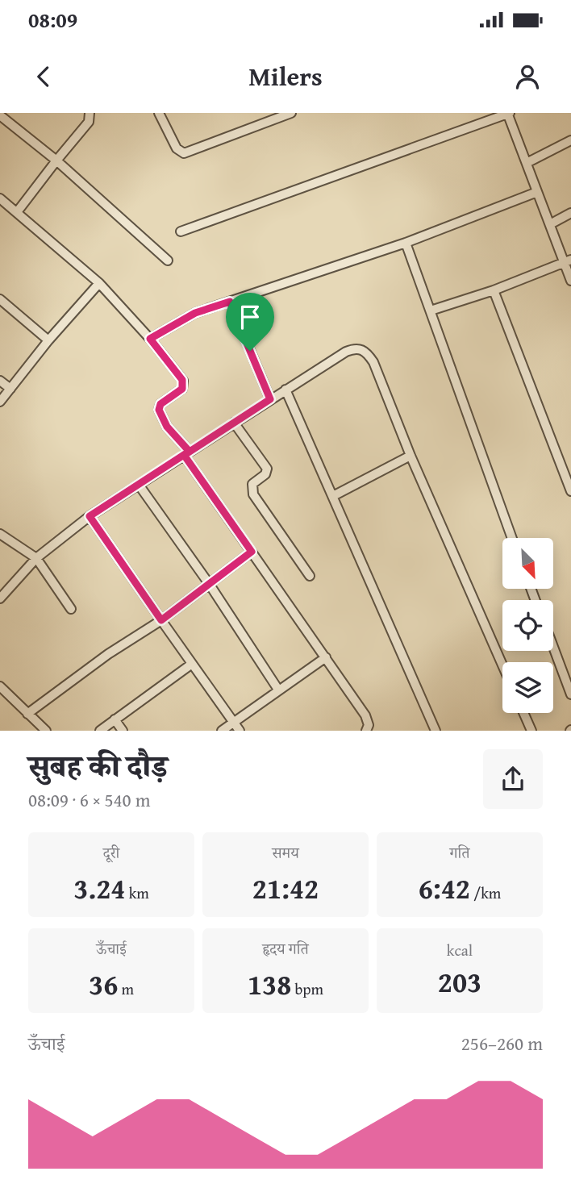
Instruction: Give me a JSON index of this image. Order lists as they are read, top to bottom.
{
  "north": "bottom right",
  "page": {
    "status": "08:09",
    "header": "Milers",
    "heading": ["सुबह की दौड़", "08:09 · 6 × 540 m"],
    "stats": [
      ["दूरी", "3.24 km"],
      ["समय", "21:42"],
      ["गति", "6:42 /km"],
      ["ऊँचाई", "36 m"],
      ["हृदय गति", "138 bpm"],
      ["kcal", "203"]
    ],
    "chart": ["ऊँचाई", "256–260 m"]
  }
}
